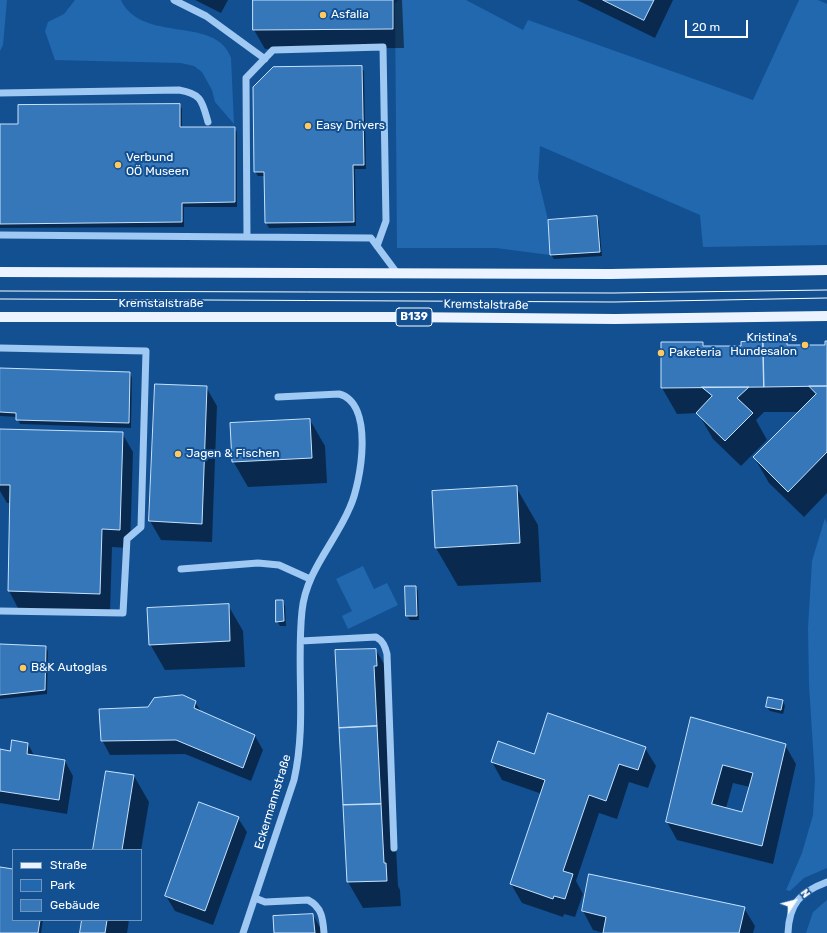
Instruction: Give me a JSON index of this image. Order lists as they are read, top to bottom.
{
  "streets": {
    "main road": ["Kremstalstraße", "B139"],
    "street": ["Eckermannstraße"]
  },
  "places": [
    "Asfalia",
    "Easy Drivers",
    "Verbund OÖ Museen",
    "Kristina's Hundesalon",
    "Paketeria",
    "Jagen & Fischen",
    "B&K Autoglas"
  ],
  "legend": ["Straße", "Park", "Gebäude"],
  "scale_bar": "20 m",
  "north": "top right"
}
